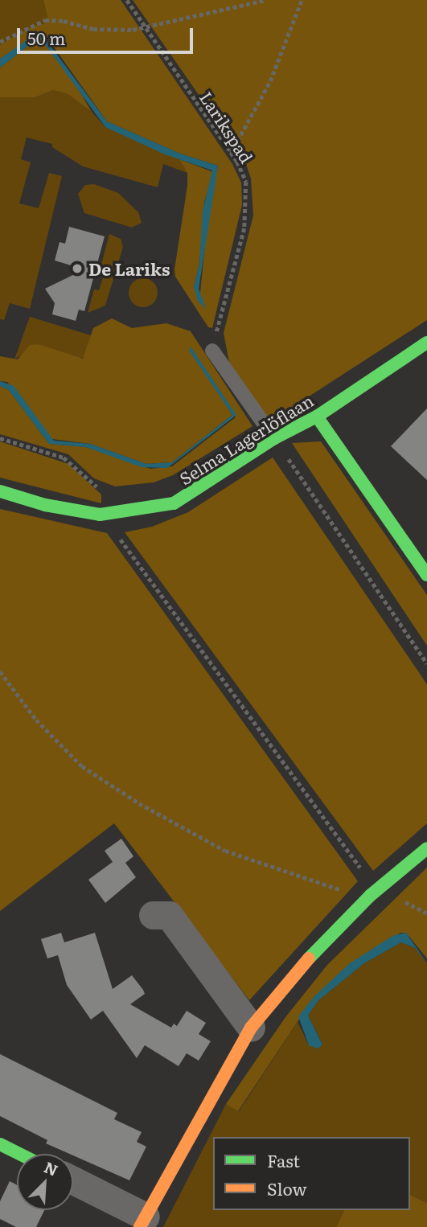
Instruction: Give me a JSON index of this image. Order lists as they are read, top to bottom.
{
  "streets": {
    "street": ["Selma Lagerlöflaan"],
    "path": ["Larikspad"]
  },
  "places": ["De Lariks"],
  "legend": ["Fast", "Slow"],
  "scale_bar": "50 m",
  "north": "top right"
}
